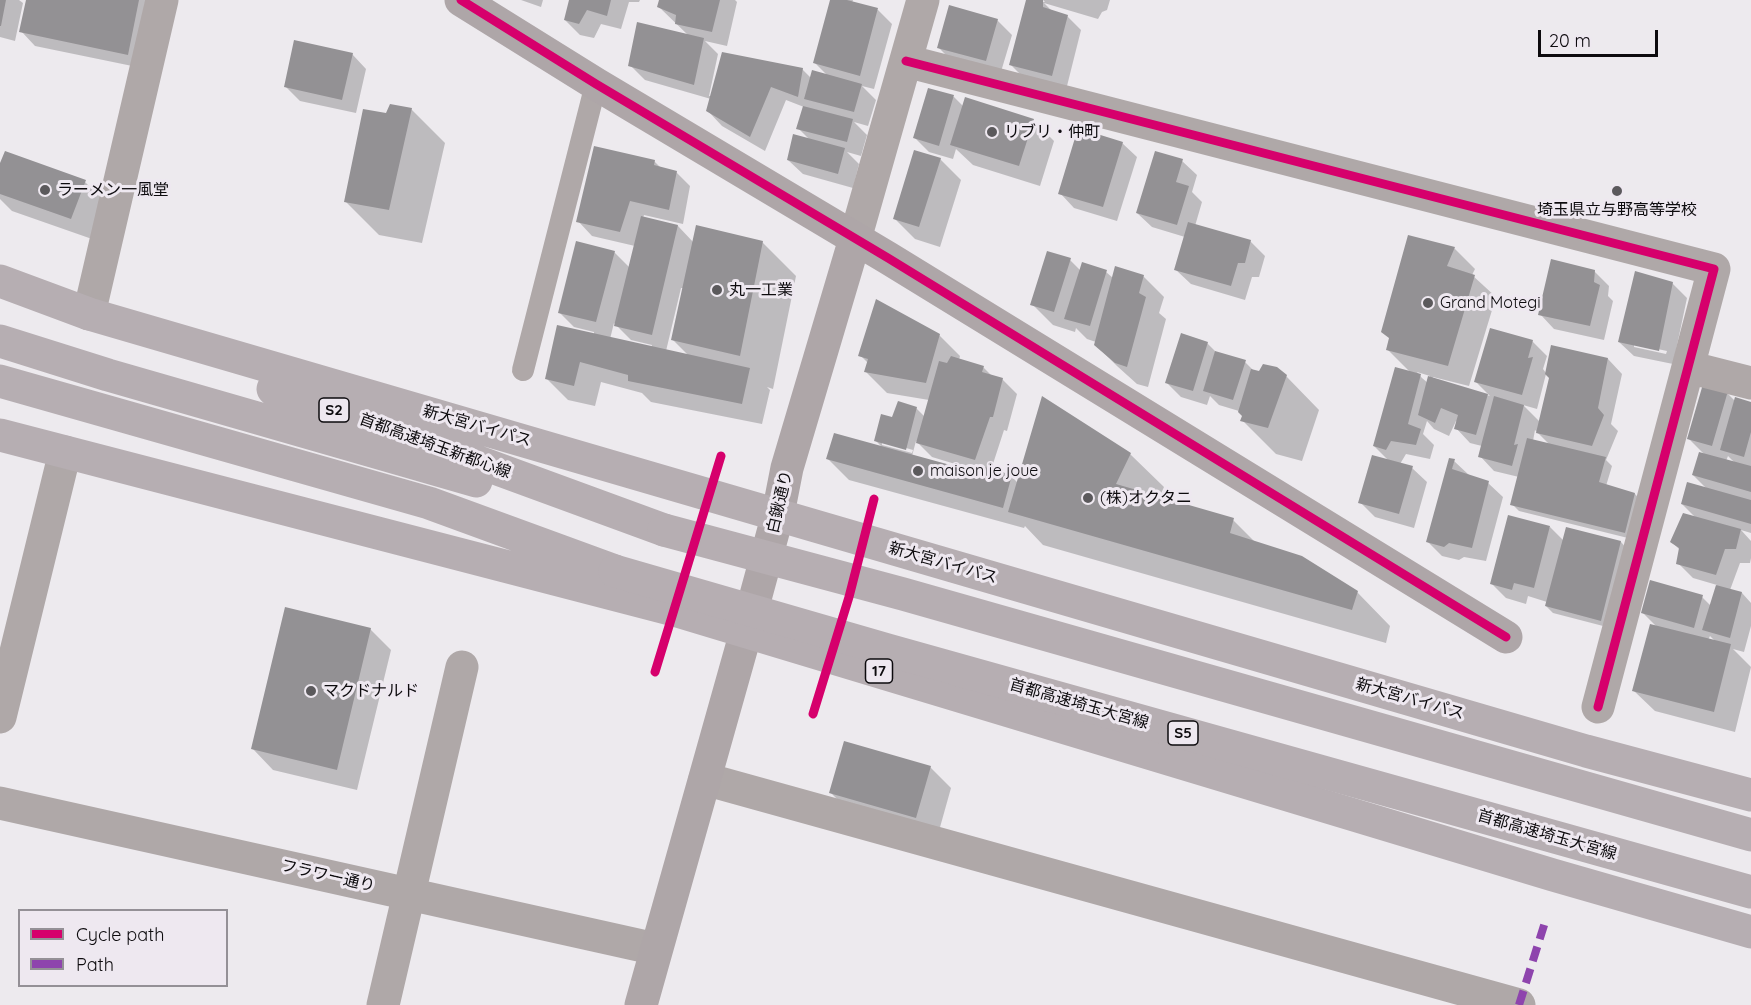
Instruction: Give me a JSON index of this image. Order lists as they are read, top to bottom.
{
  "streets": {
    "highway": [
      "S2",
      "新大宮バイパス",
      "首都高速埼玉新都心線",
      "17",
      "首都高速埼玉大宮線",
      "S5"
    ],
    "street": ["白鍬通り", "フラワー通り"]
  },
  "crossings": [
    ["新大宮バイパス", "白鍬通り"],
    ["白鍬通り", "17"],
    ["白鍬通り", "フラワー通り"]
  ],
  "places": [
    "リブリ・仲町",
    "ラーメン一風堂",
    "埼玉県立与野高等学校",
    "丸一工業",
    "Grand Motegi",
    "maison je joue",
    "(株)オクタニ",
    "マクドナルド"
  ],
  "legend": ["Cycle path", "Path"],
  "scale_bar": "20 m"
}
